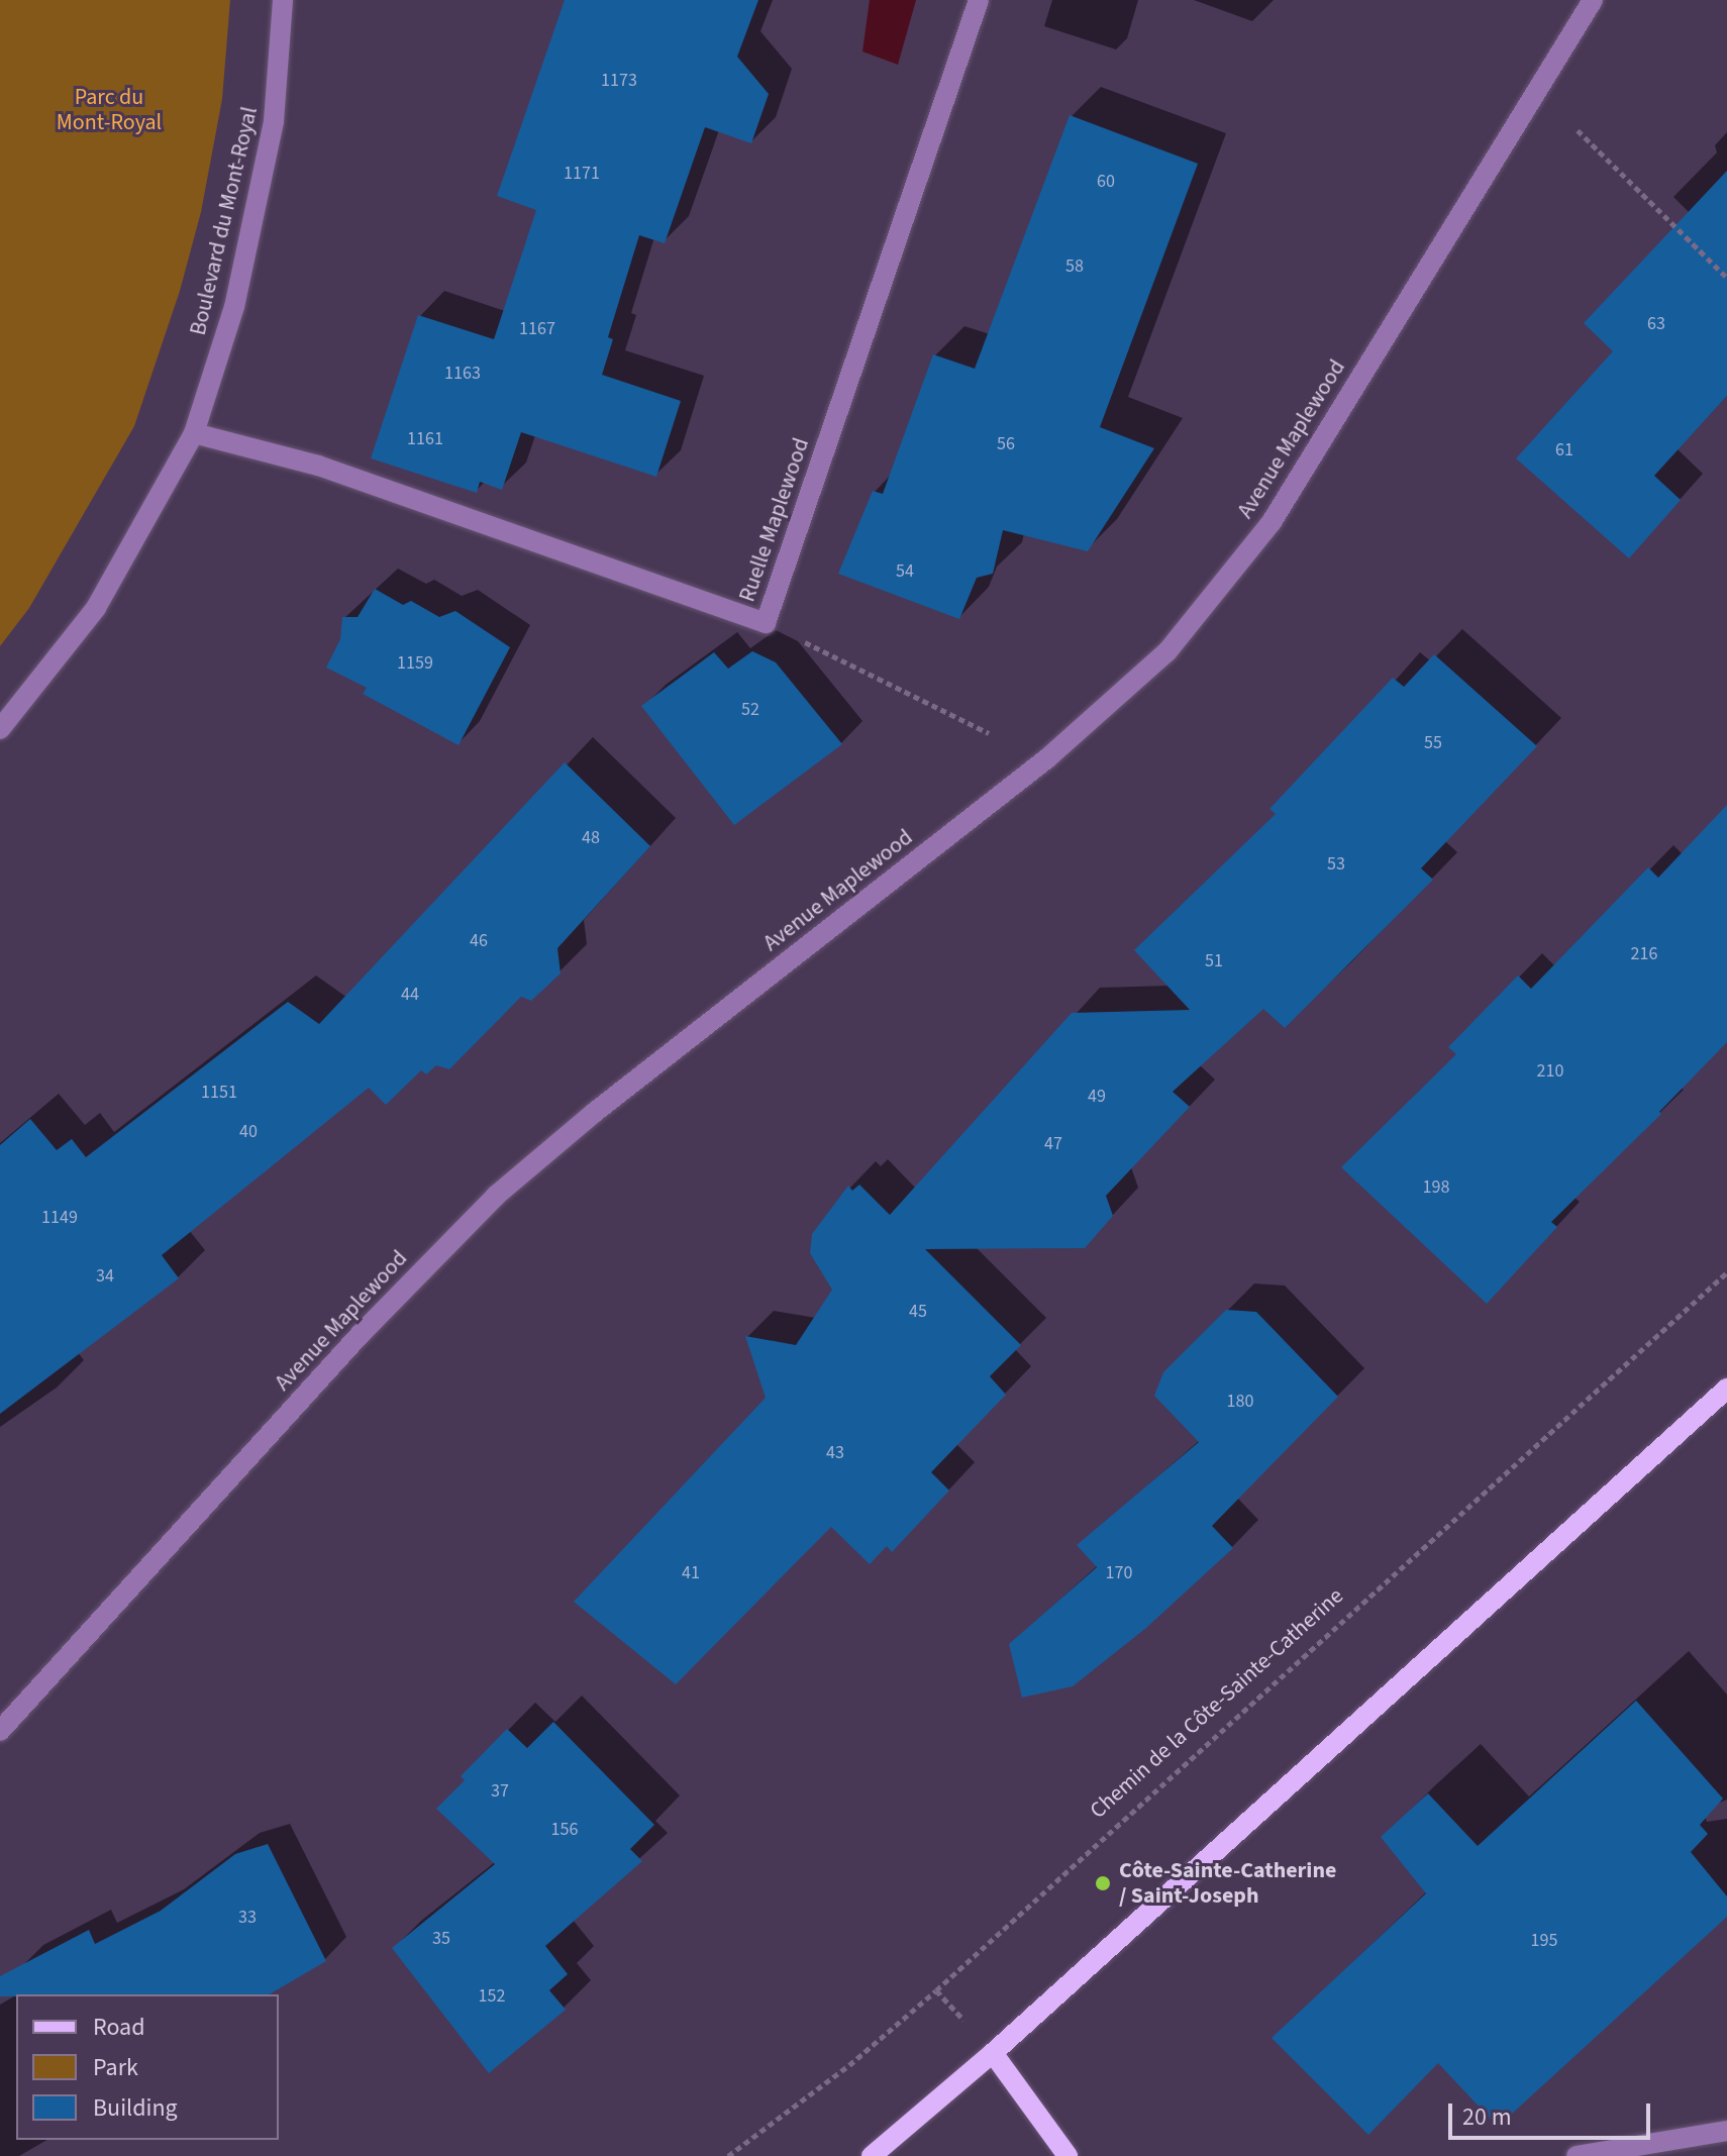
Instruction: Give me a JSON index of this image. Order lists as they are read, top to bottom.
{
  "streets": {
    "street": ["Boulevard du Mont-Royal", "Avenue Maplewood", "Ruelle Maplewood"],
    "path": ["Chemin de la Côte-Sainte-Catherine"]
  },
  "crossings": [
    ["Boulevard du Mont-Royal", "Ruelle Maplewood"]
  ],
  "parks": ["Parc du Mont-Royal"],
  "places": ["Côte-Sainte-Catherine / Saint-Joseph"],
  "house_numbers": [
    "1173",
    "1171",
    "60",
    "58",
    "63",
    "1167",
    "1163",
    "1161",
    "56",
    "61",
    "54",
    "1159",
    "52",
    "55",
    "48",
    "53",
    "46",
    "216",
    "51",
    "44",
    "210",
    "1151",
    "49",
    "40",
    "47",
    "198",
    "1149",
    "34",
    "45",
    "180",
    "43",
    "41",
    "170",
    "37",
    "156",
    "33",
    "35",
    "195",
    "152"
  ],
  "legend": ["Road", "Park", "Building"],
  "scale_bar": "20 m"
}
